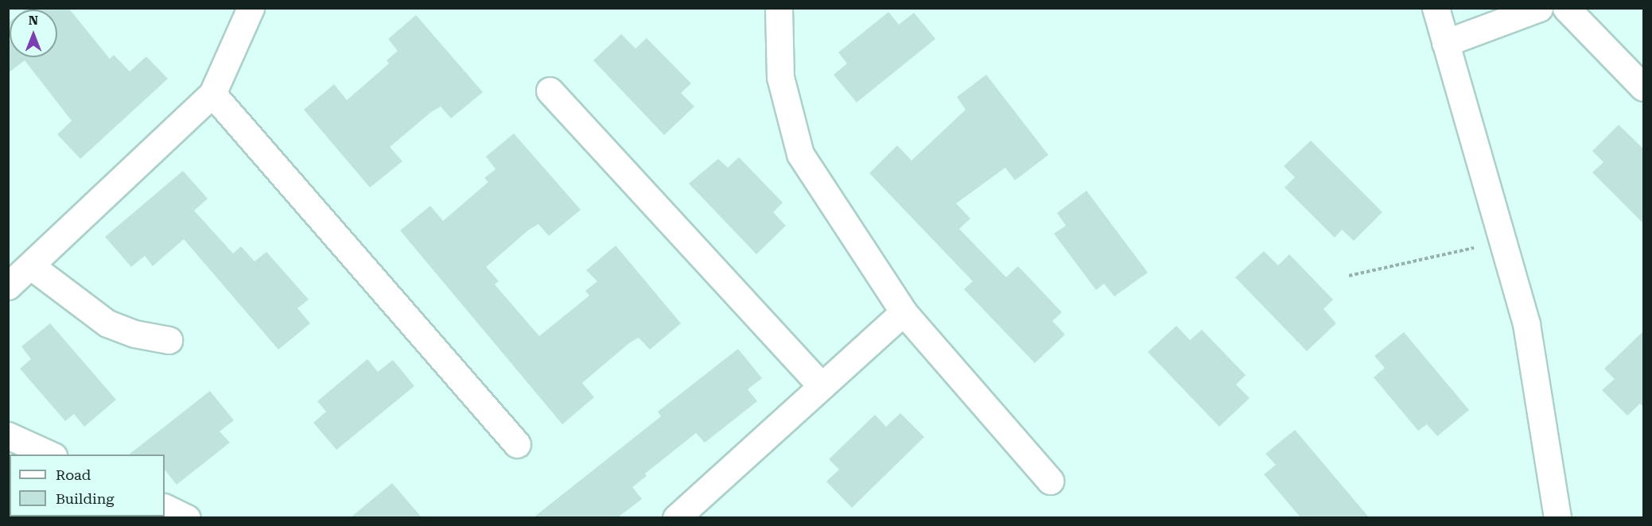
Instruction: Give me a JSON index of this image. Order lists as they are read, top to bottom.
{
  "legend": ["Road", "Building"],
  "north": "top"
}
